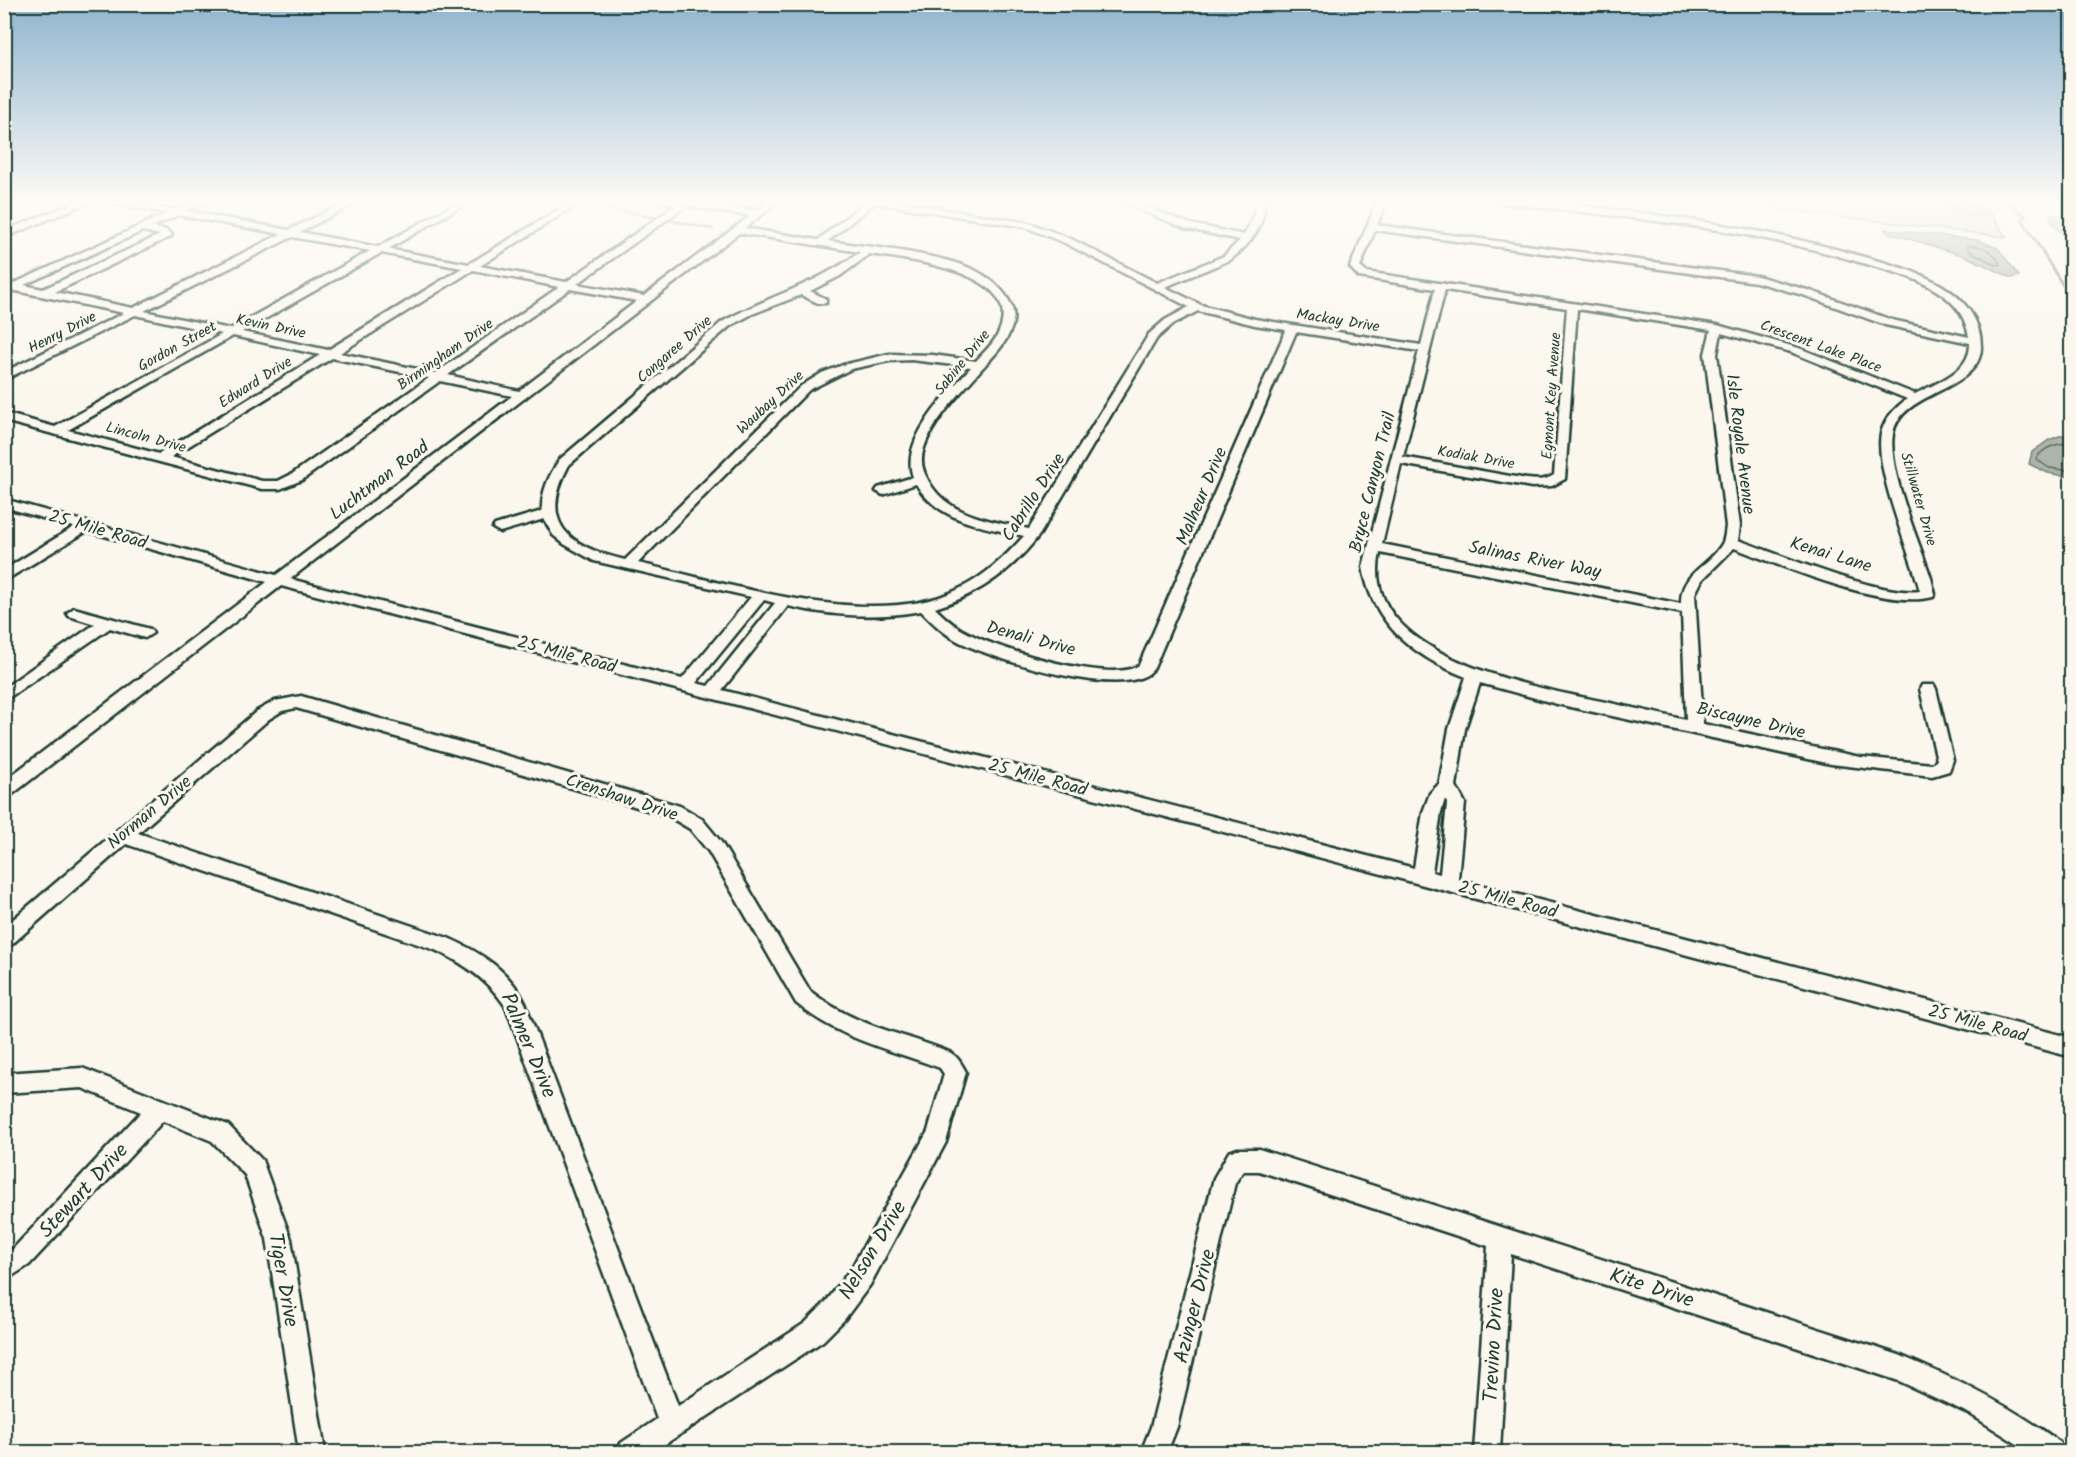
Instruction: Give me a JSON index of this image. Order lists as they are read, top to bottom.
{
  "streets": {
    "street": [
      "Mackay Drive",
      "Kevin Drive",
      "Henry Drive",
      "Gordon Street",
      "Crescent Lake Place",
      "Congaree Drive",
      "Birmingham Drive",
      "Sabine Drive",
      "Edward Drive",
      "Egmont Key Avenue",
      "Waubay Drive",
      "Lincoln Drive",
      "Isle Royale Avenue",
      "Kodiak Drive",
      "Luchtman Road",
      "Bryce Canyon Trail",
      "Malheur Drive",
      "Cabrillo Drive",
      "Stillwater Drive",
      "25 Mile Road",
      "Kenai Lane",
      "Salinas River Way",
      "Denali Drive",
      "Biscayne Drive",
      "Crenshaw Drive",
      "Norman Drive",
      "Palmer Drive",
      "Stewart Drive",
      "Nelson Drive",
      "Tiger Drive",
      "Kite Drive",
      "Azinger Drive",
      "Trevino Drive"
    ]
  },
  "crossings": [
    ["Mackay Drive", "Bryce Canyon Trail"],
    ["Mackay Drive", "Malheur Drive"],
    ["Mackay Drive", "Cabrillo Drive"],
    ["Kevin Drive", "Henry Drive"],
    ["Kevin Drive", "Gordon Street"],
    ["Kevin Drive", "Birmingham Drive"],
    ["Kevin Drive", "Edward Drive"],
    ["Kevin Drive", "Luchtman Road"],
    ["Gordon Street", "Lincoln Drive"],
    ["Crescent Lake Place", "Egmont Key Avenue"],
    ["Crescent Lake Place", "Isle Royale Avenue"],
    ["Crescent Lake Place", "Bryce Canyon Trail"],
    ["Crescent Lake Place", "Stillwater Drive"],
    ["Congaree Drive", "Cabrillo Drive"],
    ["Birmingham Drive", "Lincoln Drive"],
    ["Sabine Drive", "Waubay Drive"],
    ["Edward Drive", "Lincoln Drive"],
    ["Egmont Key Avenue", "Kodiak Drive"],
    ["Waubay Drive", "Cabrillo Drive"],
    ["Isle Royale Avenue", "Kenai Lane"],
    ["Kodiak Drive", "Bryce Canyon Trail"],
    ["Luchtman Road", "25 Mile Road"],
    ["Bryce Canyon Trail", "Salinas River Way"],
    ["Bryce Canyon Trail", "Biscayne Drive"],
    ["Malheur Drive", "Denali Drive"],
    ["Cabrillo Drive", "Denali Drive"],
    ["Stillwater Drive", "Kenai Lane"],
    ["Crenshaw Drive", "Norman Drive"],
    ["Crenshaw Drive", "Nelson Drive"],
    ["Norman Drive", "Palmer Drive"],
    ["Palmer Drive", "Nelson Drive"],
    ["Stewart Drive", "Tiger Drive"],
    ["Kite Drive", "Azinger Drive"],
    ["Kite Drive", "Trevino Drive"]
  ]
}
